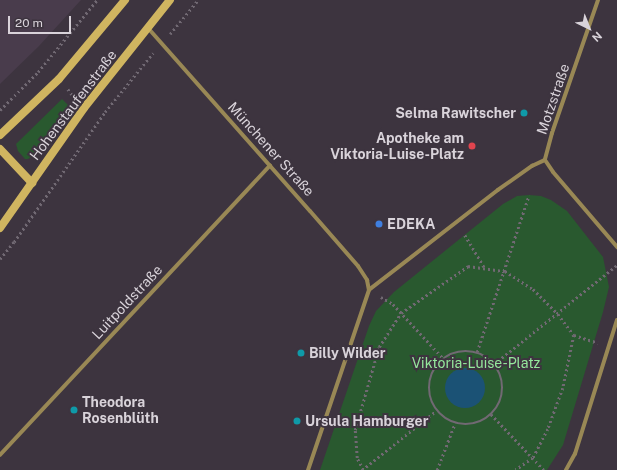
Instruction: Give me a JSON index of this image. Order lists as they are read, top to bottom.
{
  "streets": {
    "main road": ["Hohenstaufenstraße"],
    "street": ["Motzstraße", "Münchener Straße", "Luitpoldstraße"]
  },
  "crossings": [
    ["Hohenstaufenstraße", "Münchener Straße"],
    ["Münchener Straße", "Luitpoldstraße"]
  ],
  "parks": ["Viktoria-Luise-Platz"],
  "places": [
    "Selma Rawitscher",
    "Apotheke am Viktoria-Luise-Platz",
    "EDEKA",
    "Billy Wilder",
    "Theodora Rosenblüth",
    "Ursula Hamburger"
  ],
  "scale_bar": "20 m",
  "north": "bottom right"
}
